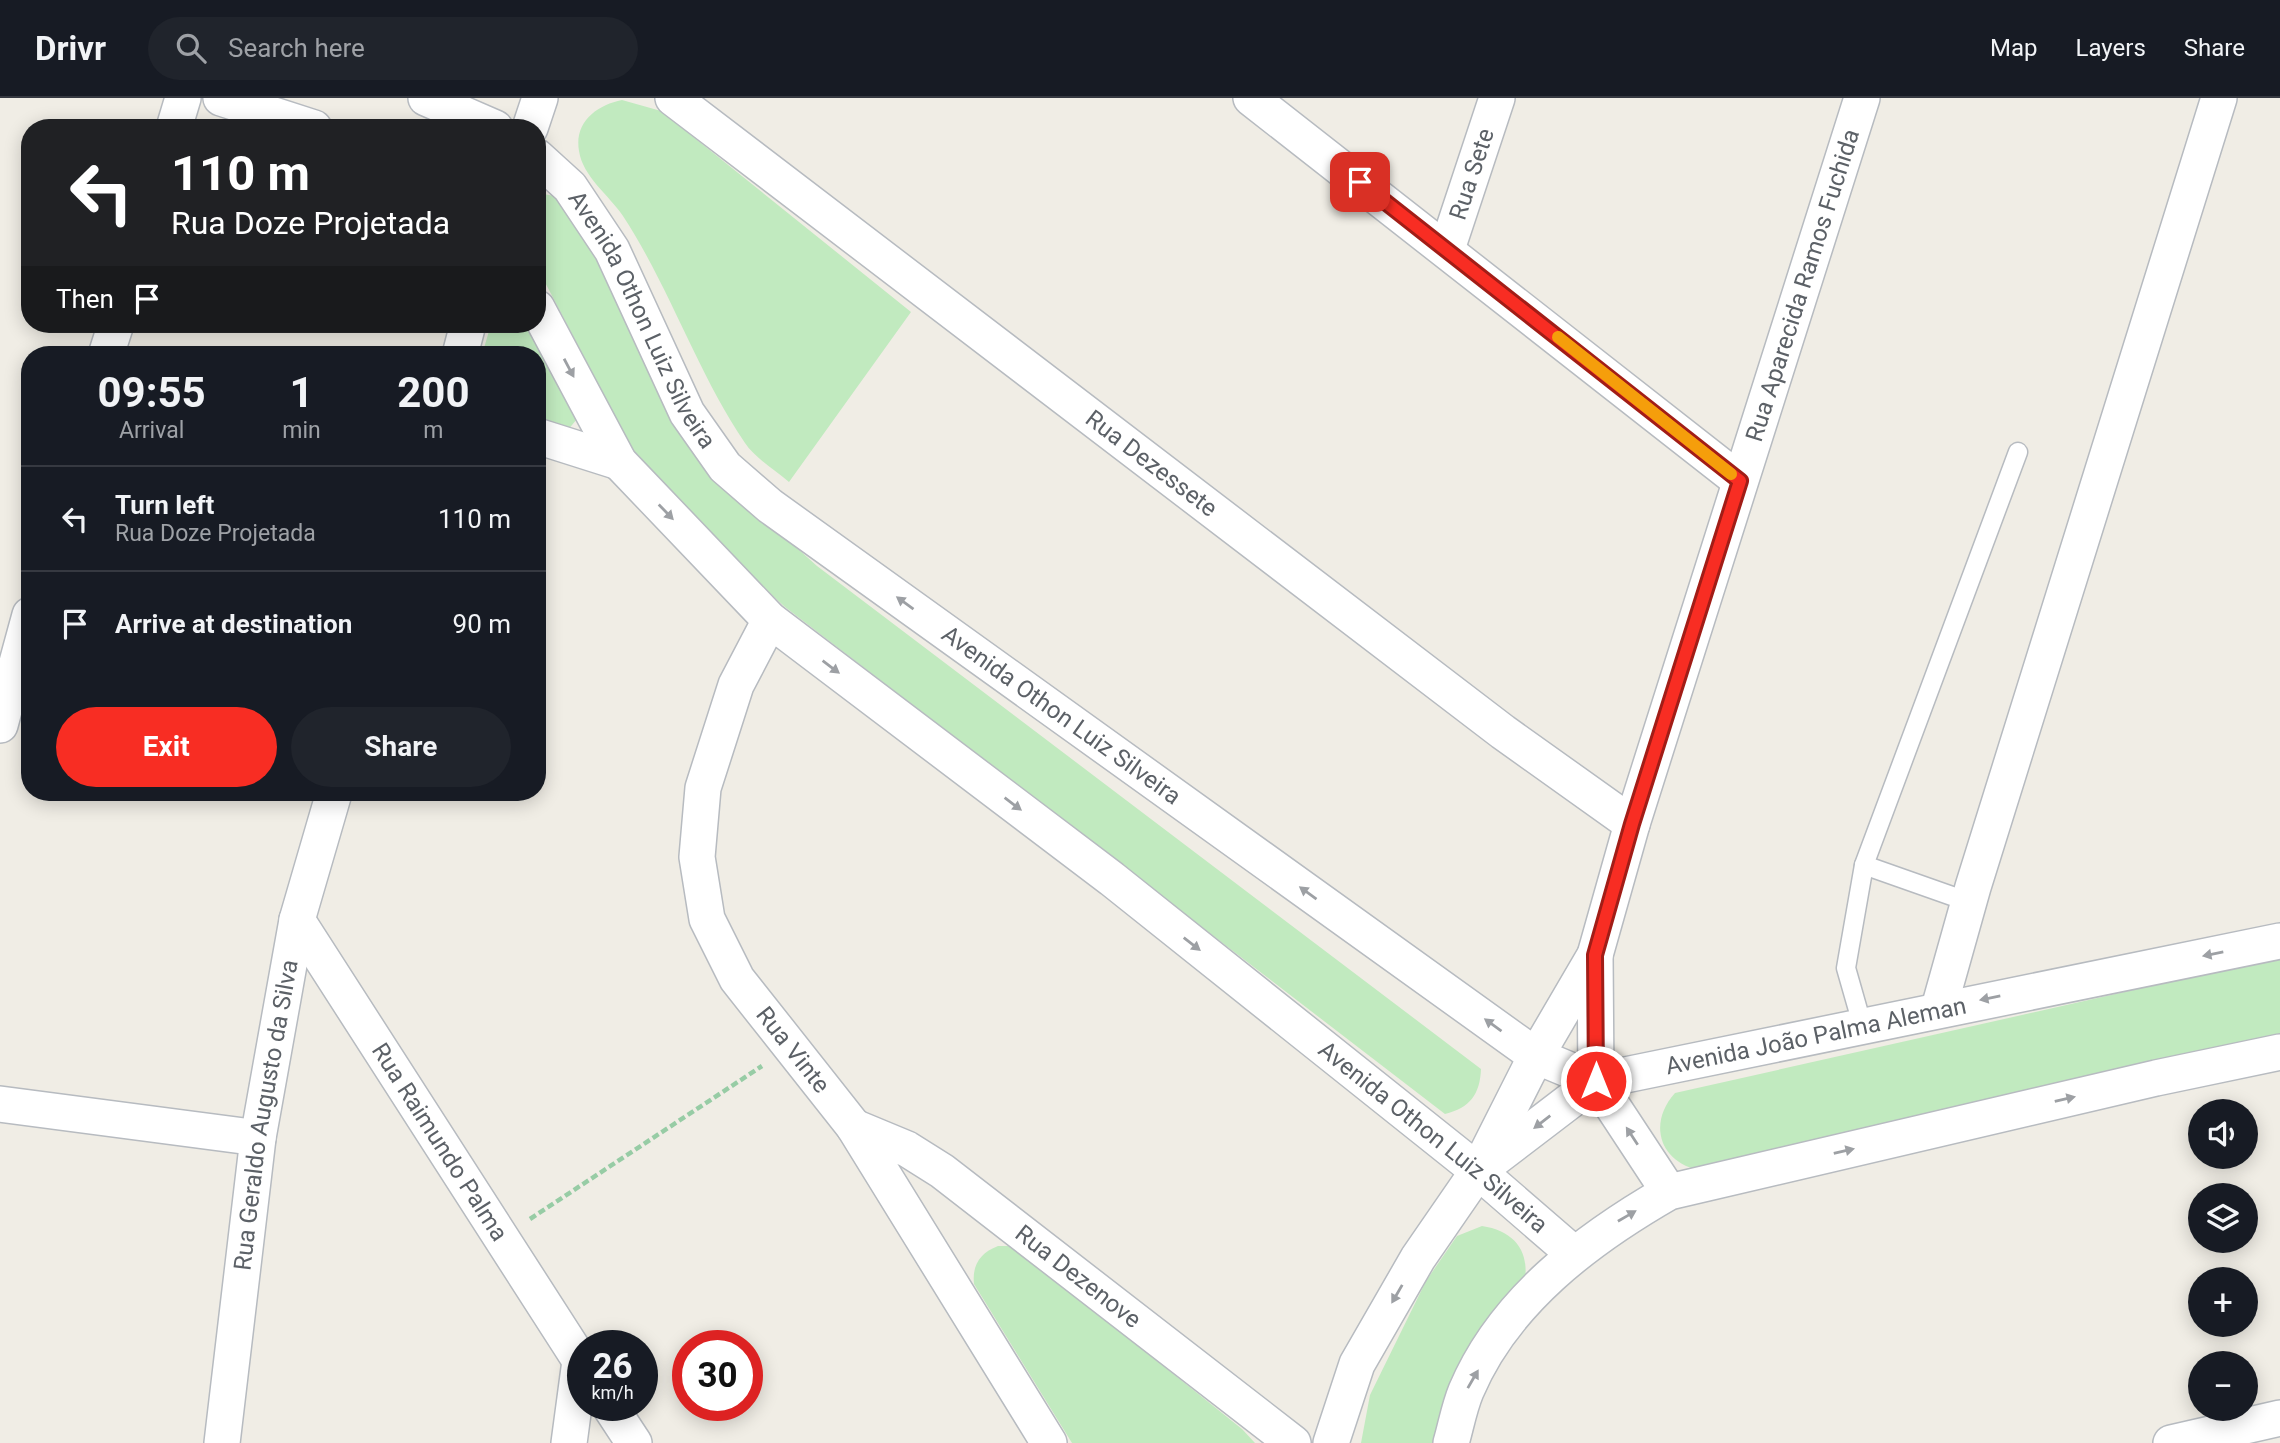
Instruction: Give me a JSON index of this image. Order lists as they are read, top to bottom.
{
  "streets": {
    "street": [
      "Rua Sete",
      "Rua Aparecida Ramos Fuchida",
      "Avenida Othon Luiz Silveira",
      "Rua Dezessete",
      "Avenida João Palma Aleman",
      "Rua Vinte",
      "Rua Geraldo Augusto da Silva",
      "Rua Raimundo Palma",
      "Rua Dezenove"
    ]
  },
  "crossings": [
    ["Rua Aparecida Ramos Fuchida", "Avenida Othon Luiz Silveira"],
    ["Rua Aparecida Ramos Fuchida", "Rua Dezessete"],
    ["Rua Aparecida Ramos Fuchida", "Avenida João Palma Aleman"],
    ["Avenida Othon Luiz Silveira", "Avenida João Palma Aleman"],
    ["Avenida Othon Luiz Silveira", "Rua Vinte"],
    ["Rua Vinte", "Rua Dezenove"],
    ["Rua Geraldo Augusto da Silva", "Rua Raimundo Palma"]
  ],
  "page": {
    "header": "Drivr",
    "search": "Search here",
    "nav": ["Map", "Layers", "Share"],
    "turn": ["110 m", "Rua Doze Projetada"],
    "then": "Then",
    "eta": [
      "09:55",
      "Arrival",
      "1",
      "min",
      "200",
      "m"
    ],
    "list": [
      {
        "name": "Turn left",
        "note": "Rua Doze Projetada",
        "value": "110 m"
      },
      {
        "name": "Arrive at destination",
        "value": "90 m"
      }
    ],
    "buttons": ["Exit", "Share"],
    "map_buttons": ["+", "−"],
    "speed": "26 km/h",
    "limit": "30"
  }
}
